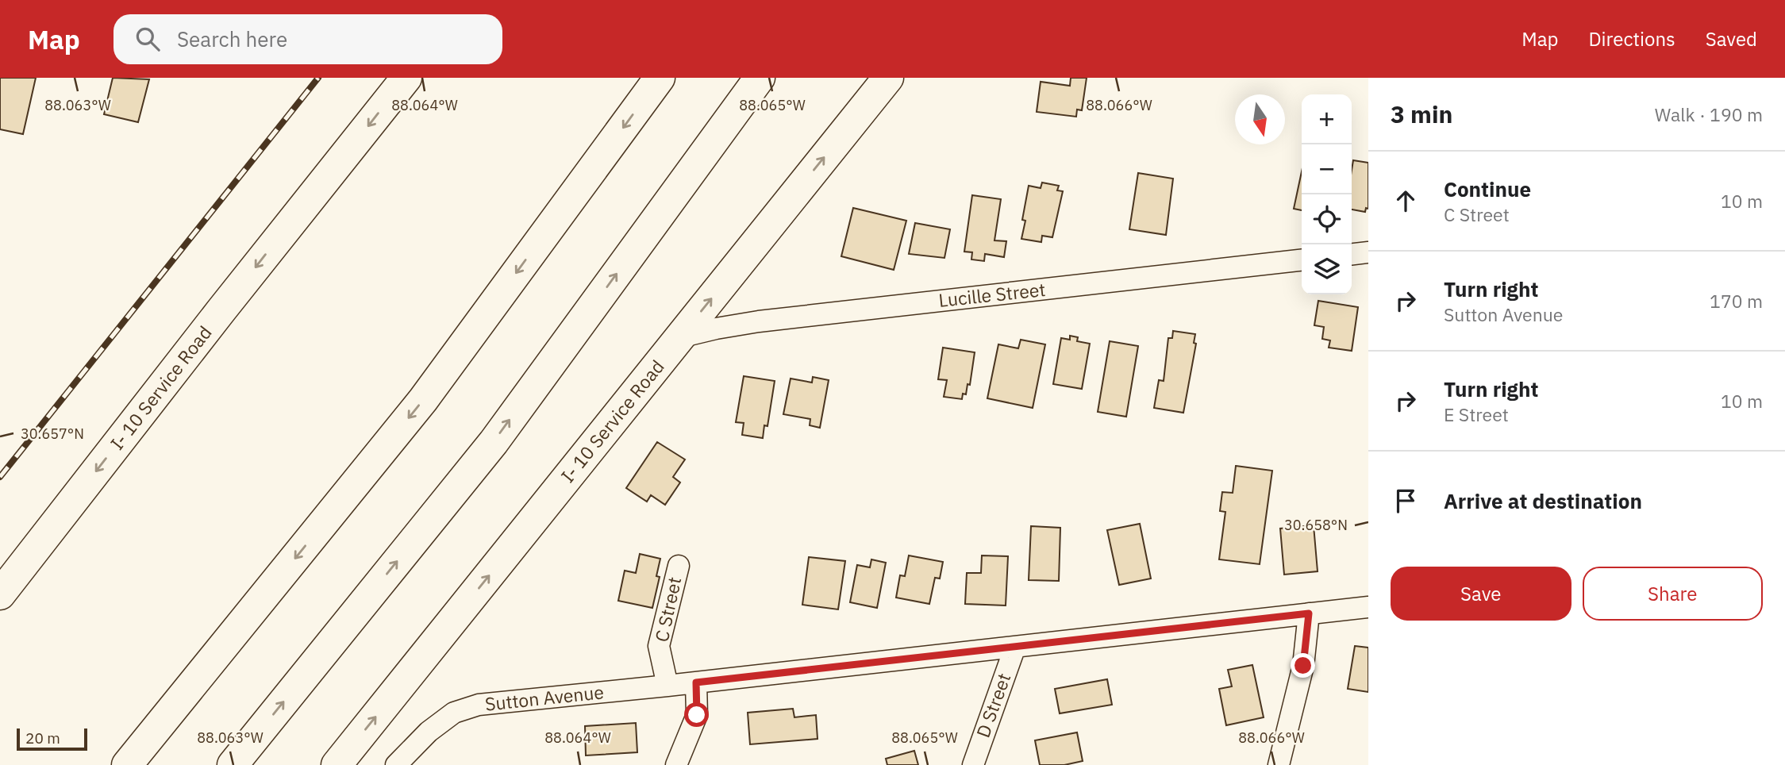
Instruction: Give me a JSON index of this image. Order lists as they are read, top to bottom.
{
  "streets": {
    "main road": ["I- 10 Service Road"],
    "street": [
      "Lucille Street",
      "C Street",
      "Sutton Avenue",
      "D Street"
    ]
  },
  "crossings": [
    ["Lucille Street", "I- 10 Service Road"],
    ["C Street", "Sutton Avenue"]
  ],
  "scale_bar": "20 m",
  "north": "bottom",
  "page": {
    "header": "Map",
    "search": "Search here",
    "nav": ["Map", "Directions", "Saved"],
    "heading": ["3 min", "Walk · 190 m"],
    "map_buttons": ["+", "−"],
    "list": [
      ["Continue", "C Street", "10 m"],
      ["Turn right", "Sutton Avenue", "170 m"],
      ["Turn right", "E Street", "10 m"],
      "Arrive at destination"
    ],
    "buttons": ["Save", "Share"],
    "scale": "20 m"
  },
  "coordinates": [
    "88.063°W",
    "88.064°W",
    "88.065°W",
    "88.066°W",
    "30.657°N",
    "30.658°N"
  ]
}
